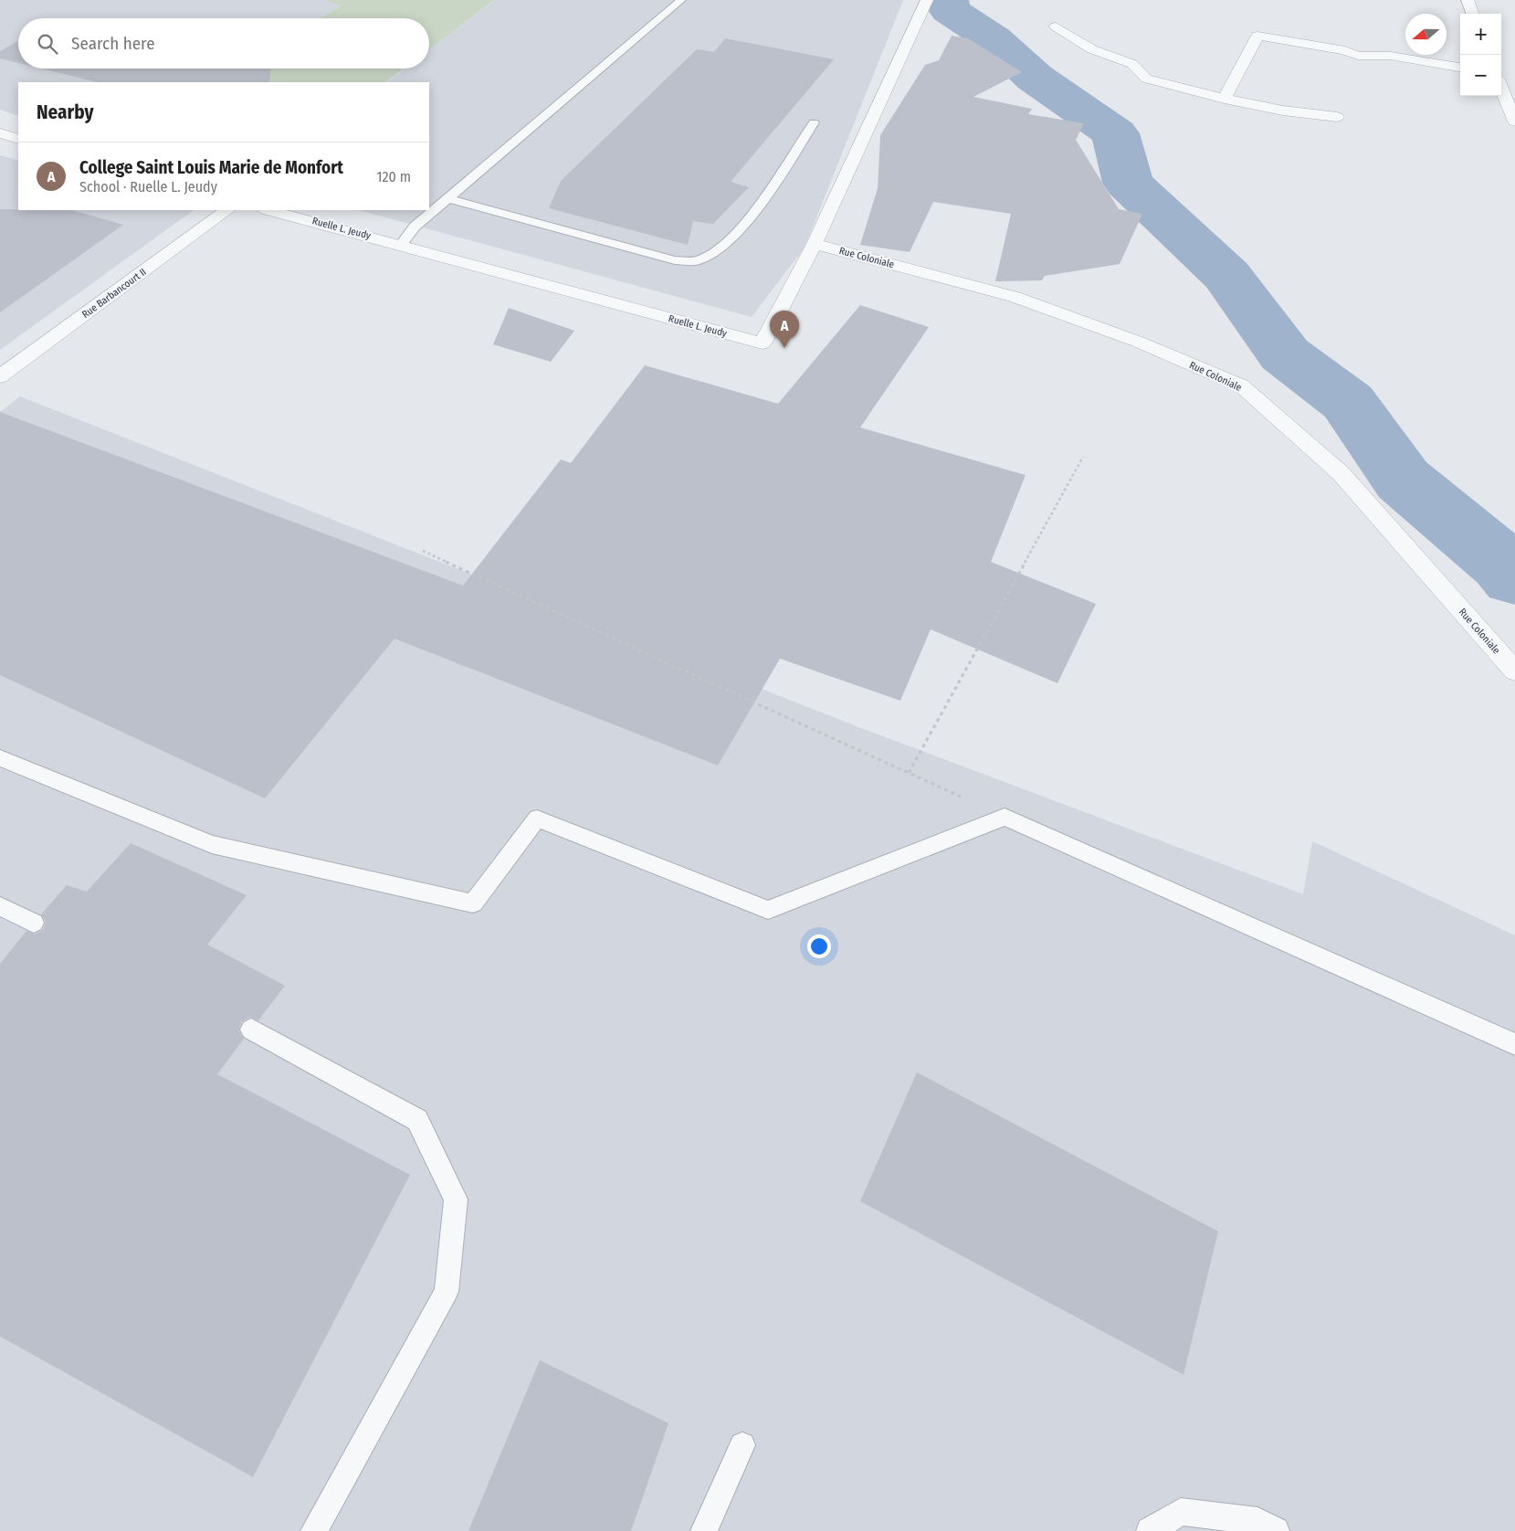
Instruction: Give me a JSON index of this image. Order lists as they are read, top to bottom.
{
  "streets": {
    "street": ["Ruelle L. Jeudy", "Rue Coloniale", "Rue Barbancourt II"]
  },
  "crossings": [
    ["Ruelle L. Jeudy", "Rue Coloniale"]
  ],
  "north": "left",
  "page": {
    "map_buttons": ["+", "−"],
    "search": "Search here",
    "heading": "Nearby",
    "list": [
      {
        "mark": "A",
        "name": "College Saint Louis Marie de Monfort",
        "note": "School · Ruelle L. Jeudy",
        "value": "120 m"
      }
    ],
    "pins": "A"
  }
}
